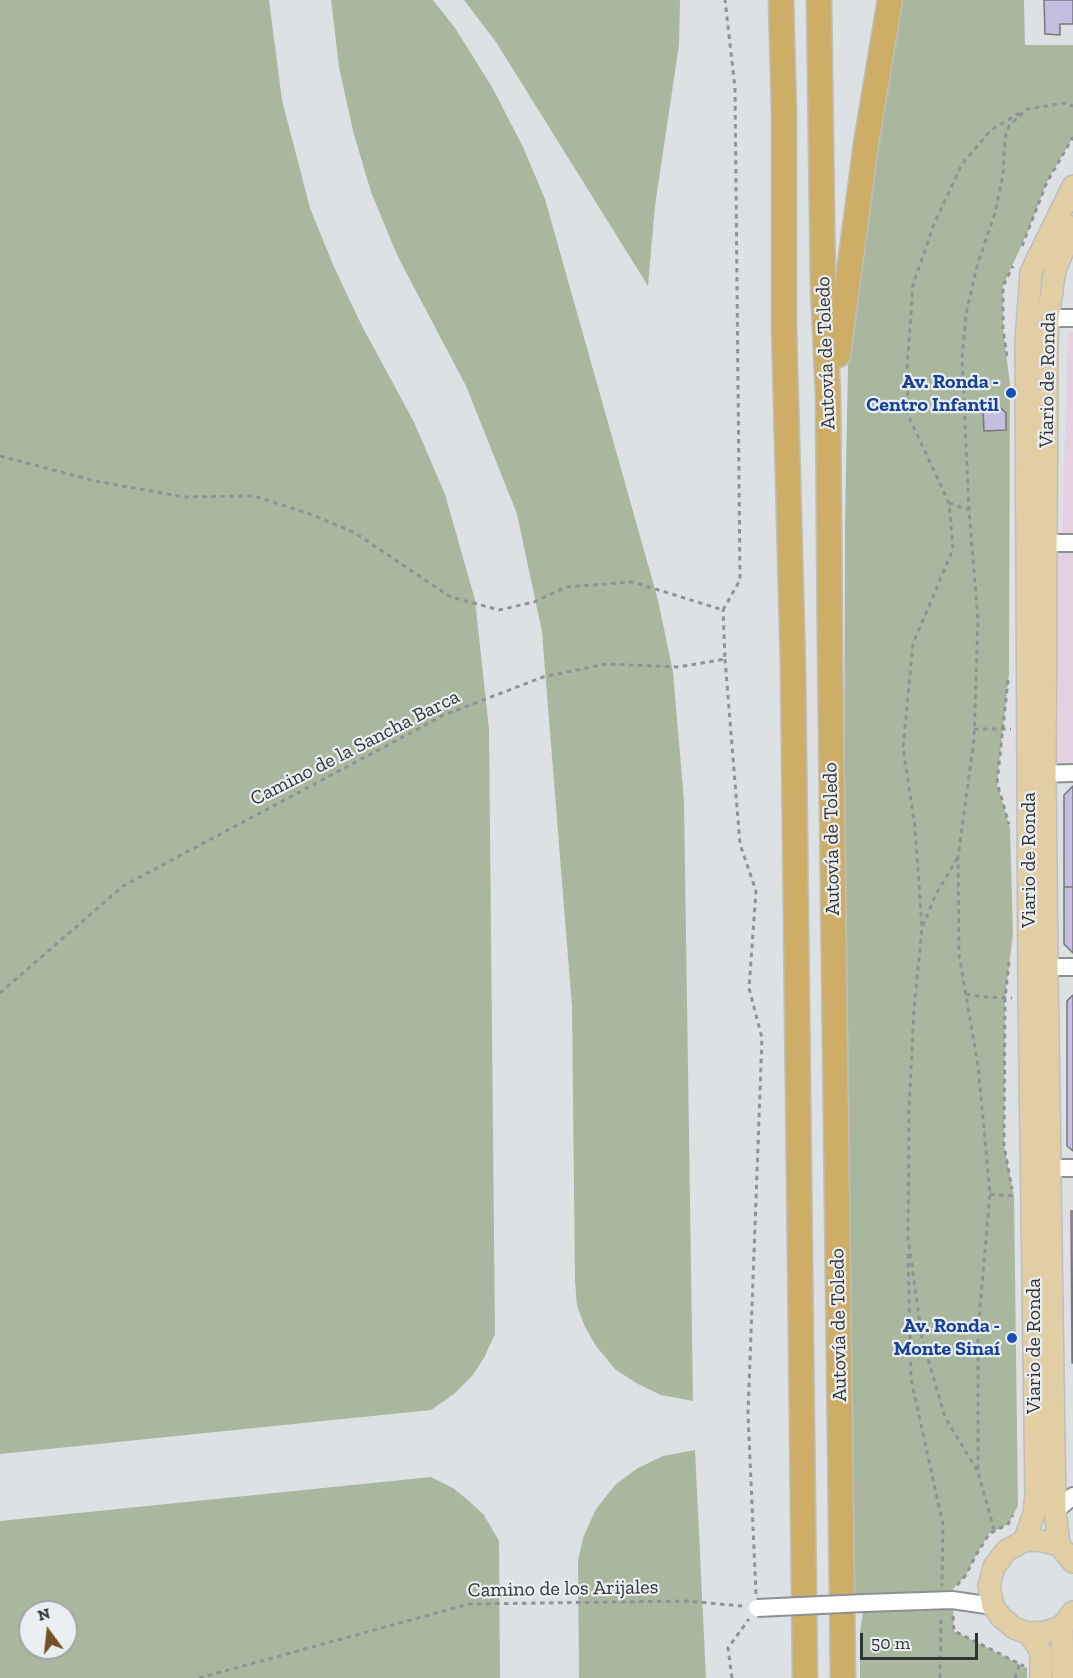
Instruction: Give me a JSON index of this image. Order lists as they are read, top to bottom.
{
  "streets": {
    "highway": ["Autovía de Toledo"],
    "main road": ["Viario de Ronda"],
    "path": ["Camino de la Sancha Barca", "Camino de los Arijales"]
  },
  "places": ["Av. Ronda - Centro Infantil", "Av. Ronda - Monte Sinaí"],
  "scale_bar": "50 m",
  "north": "top"
}
